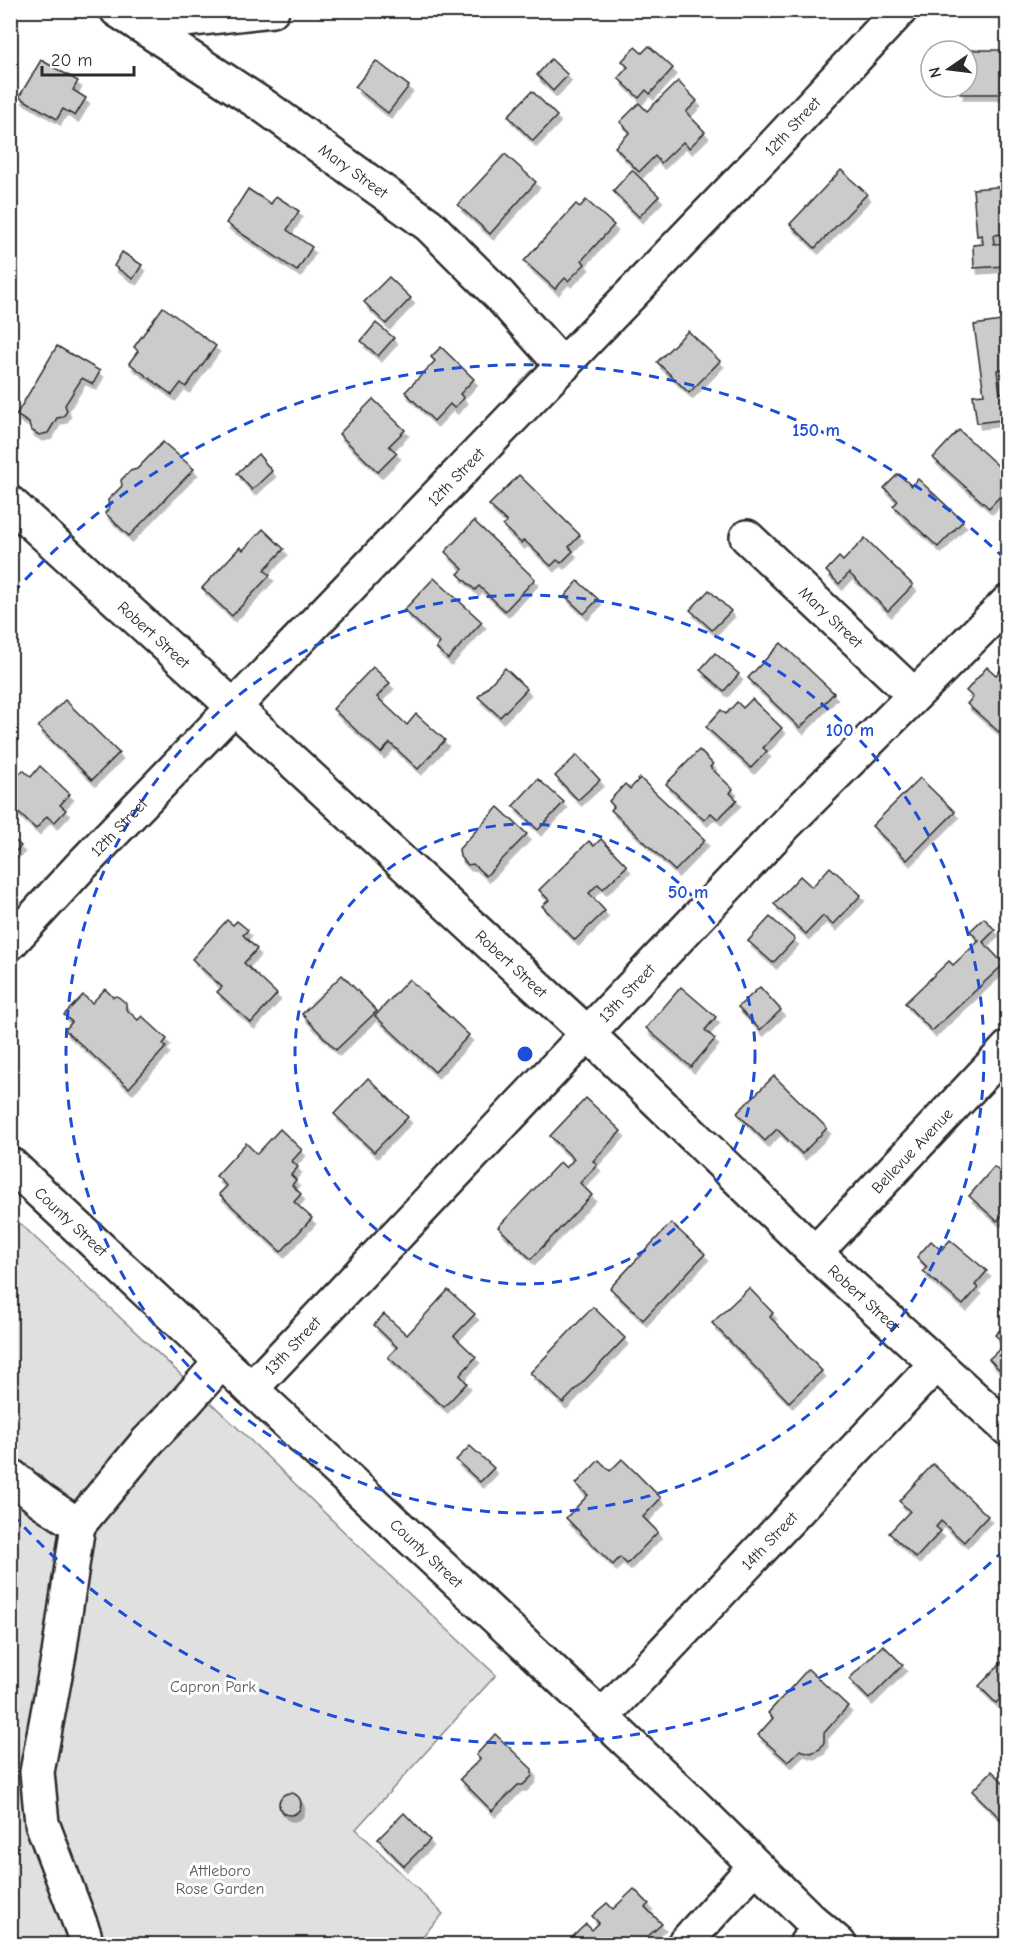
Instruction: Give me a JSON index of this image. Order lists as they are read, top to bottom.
{
  "streets": {
    "main road": [
      "12th Street",
      "Mary Street",
      "Robert Street",
      "13th Street",
      "Bellevue Avenue",
      "County Street",
      "14th Street"
    ]
  },
  "crossings": [
    ["12th Street", "Mary Street"],
    ["12th Street", "Robert Street"],
    ["Mary Street", "13th Street"],
    ["Robert Street", "13th Street"],
    ["Robert Street", "Bellevue Avenue"],
    ["Robert Street", "14th Street"],
    ["13th Street", "County Street"],
    ["County Street", "14th Street"]
  ],
  "parks": ["Capron Park", "Attleboro Rose Garden"],
  "scale_bar": "20 m",
  "north": "left",
  "rings": ["150 m", "100 m", "50 m"]
}
